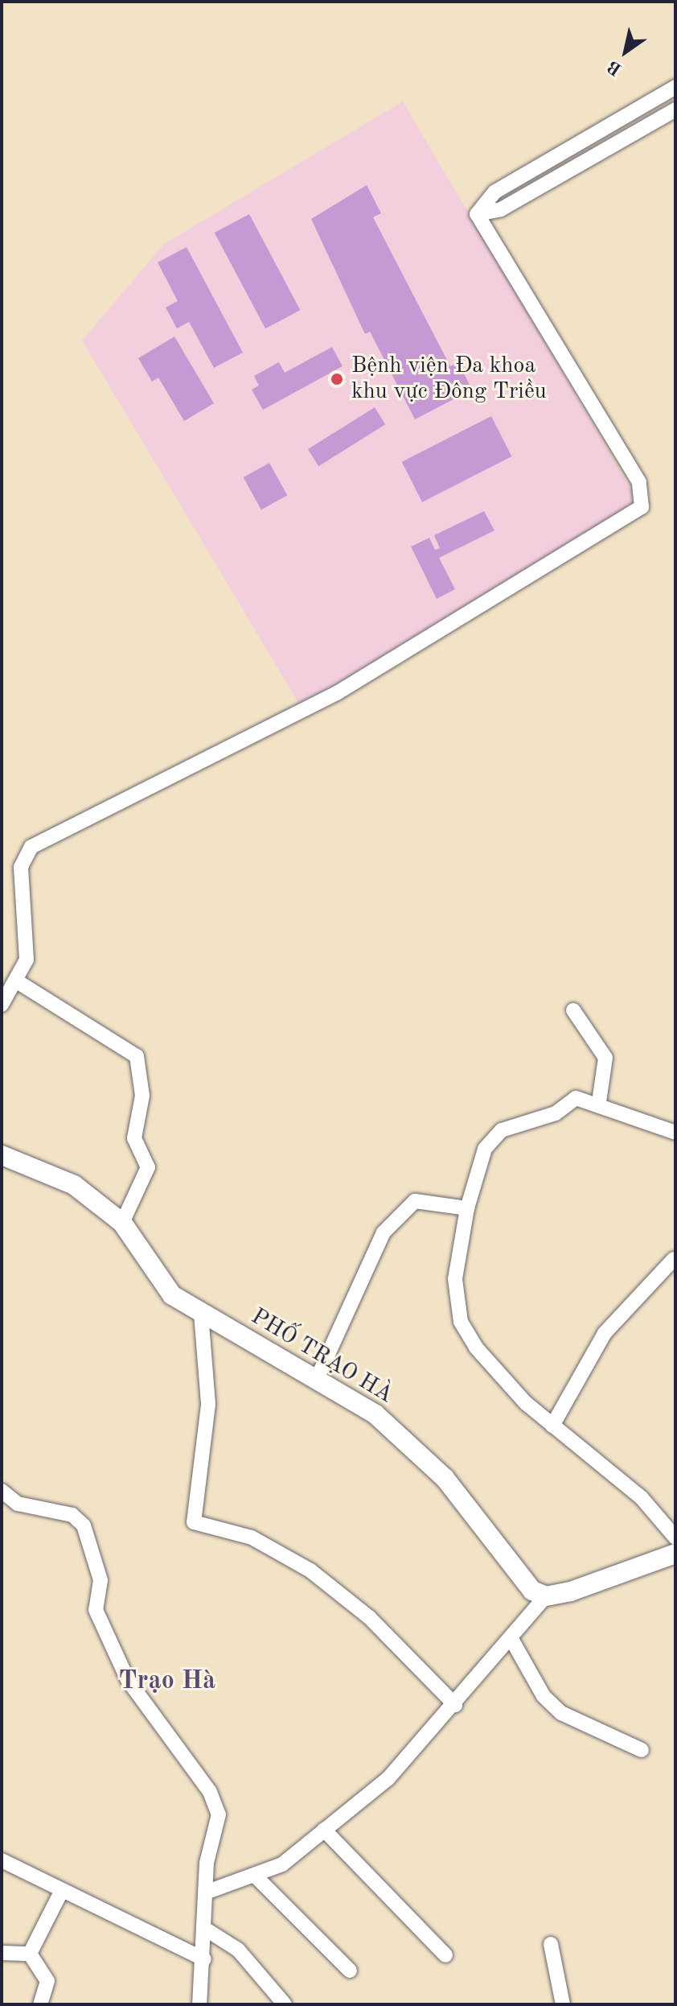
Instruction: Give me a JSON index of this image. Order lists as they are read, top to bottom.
{
  "streets": {
    "street": ["PHỐ TRẠO HÀ"]
  },
  "districts": ["Trạo Hà"],
  "places": ["Bệnh viện Đa khoa khu vực Đông Triều"],
  "north": "bottom left"
}
